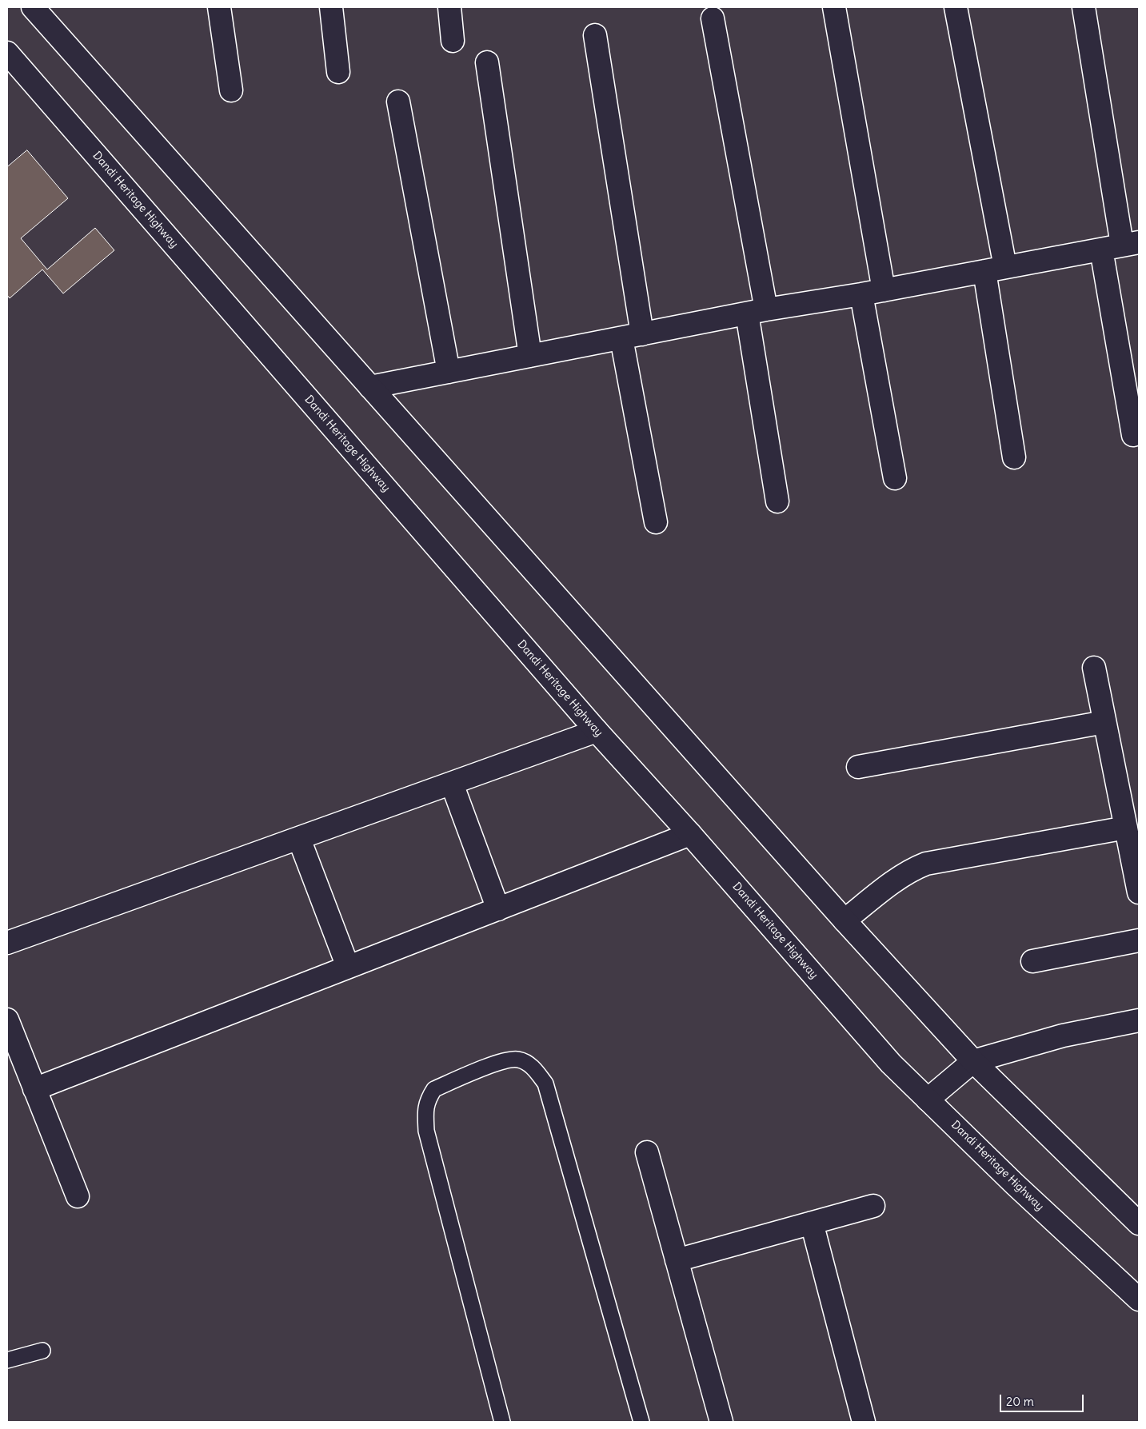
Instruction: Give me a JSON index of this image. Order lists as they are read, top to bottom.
{
  "streets": {
    "street": ["Dandi Heritage Highway"]
  },
  "scale_bar": "20 m"
}
